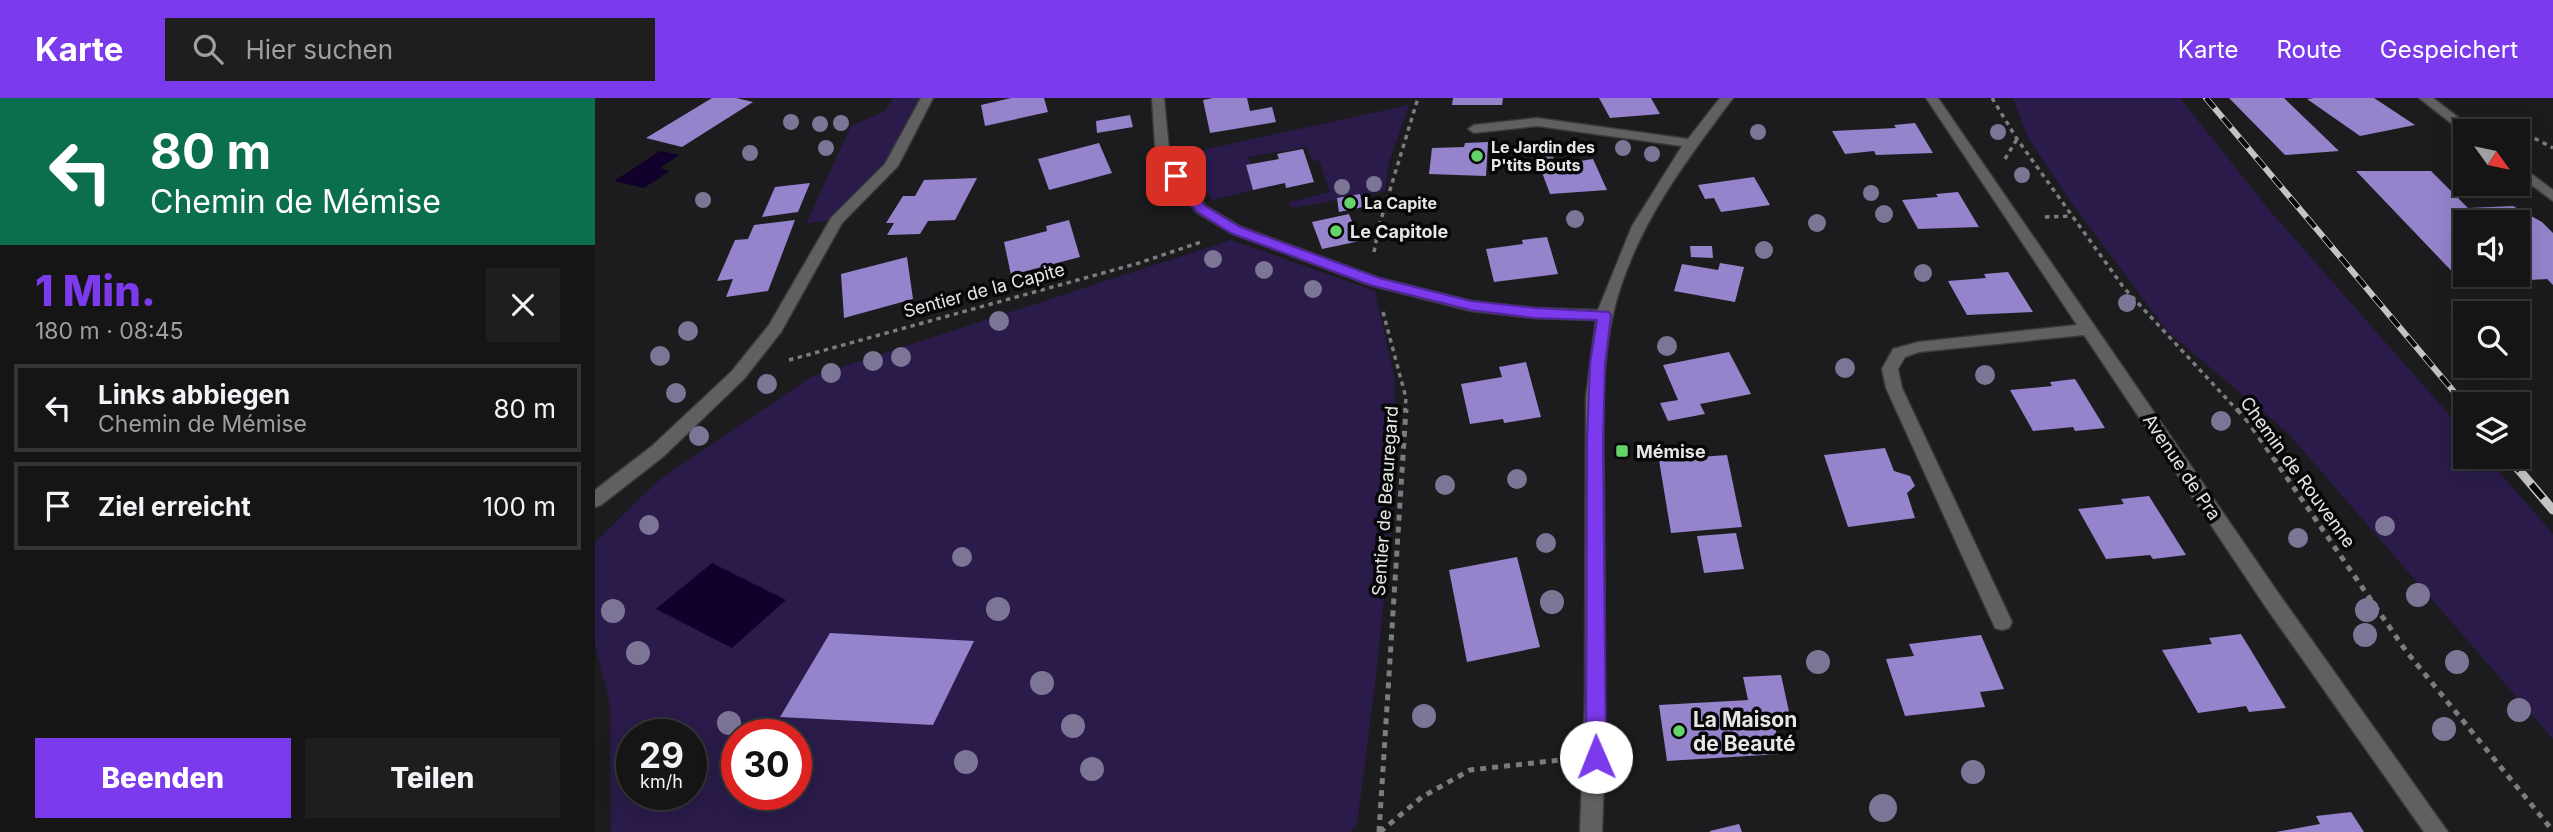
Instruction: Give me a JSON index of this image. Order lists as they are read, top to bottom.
{
  "streets": {
    "street": ["Avenue de Pra"],
    "path": ["Sentier de la Capite", "Chemin de Rouvenne", "Sentier de Beauregard"]
  },
  "places": {
    "other": [
      "Le Jardin des P'tits Bouts",
      "La Capite",
      "Le Capitole",
      "La Maison de Beauté"
    ],
    "transit": ["Mémise"]
  },
  "north": "bottom right",
  "page": {
    "header": "Karte",
    "search": "Hier suchen",
    "nav": ["Karte", "Route", "Gespeichert"],
    "turn": ["80 m", "Chemin de Mémise"],
    "heading": ["1 Min.", "180 m · 08:45"],
    "list": [
      {
        "name": "Links abbiegen",
        "note": "Chemin de Mémise",
        "value": "80 m"
      },
      {
        "name": "Ziel erreicht",
        "value": "100 m"
      }
    ],
    "speed": "29 km/h",
    "limit": "30",
    "buttons": ["Beenden", "Teilen"]
  }
}
